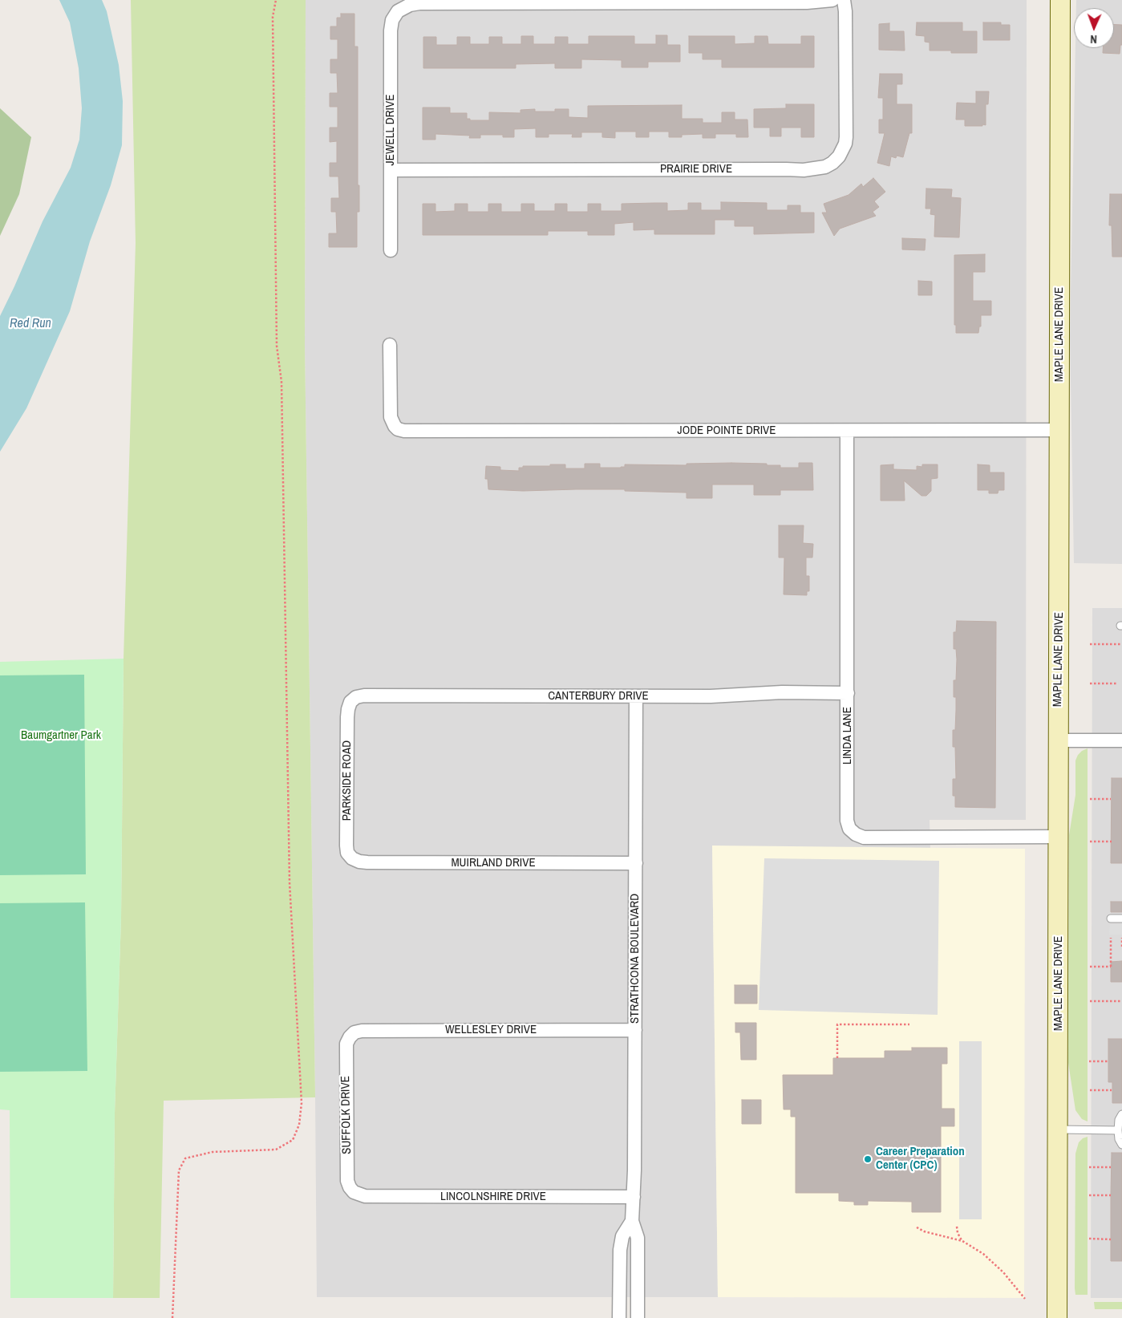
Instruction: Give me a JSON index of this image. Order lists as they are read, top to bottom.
{
  "streets": {
    "street": [
      "JEWELL DRIVE",
      "PRAIRIE DRIVE",
      "MAPLE LANE DRIVE",
      "JODE POINTE DRIVE",
      "CANTERBURY DRIVE",
      "LINDA LANE",
      "PARKSIDE ROAD",
      "MUIRLAND DRIVE",
      "STRATHCONA BOULEVARD",
      "WELLESLEY DRIVE",
      "SUFFOLK DRIVE",
      "LINCOLNSHIRE DRIVE"
    ]
  },
  "crossings": [
    ["JEWELL DRIVE", "PRAIRIE DRIVE"],
    ["MAPLE LANE DRIVE", "JODE POINTE DRIVE"],
    ["MAPLE LANE DRIVE", "LINDA LANE"],
    ["JODE POINTE DRIVE", "LINDA LANE"],
    ["CANTERBURY DRIVE", "LINDA LANE"],
    ["CANTERBURY DRIVE", "PARKSIDE ROAD"],
    ["CANTERBURY DRIVE", "STRATHCONA BOULEVARD"],
    ["PARKSIDE ROAD", "MUIRLAND DRIVE"],
    ["MUIRLAND DRIVE", "STRATHCONA BOULEVARD"],
    ["STRATHCONA BOULEVARD", "WELLESLEY DRIVE"],
    ["STRATHCONA BOULEVARD", "LINCOLNSHIRE DRIVE"],
    ["WELLESLEY DRIVE", "SUFFOLK DRIVE"],
    ["SUFFOLK DRIVE", "LINCOLNSHIRE DRIVE"]
  ],
  "water": ["Red Run"],
  "parks": ["Baumgartner Park"],
  "places": ["Career Preparation Center (CPC)"],
  "north": "bottom"
}
